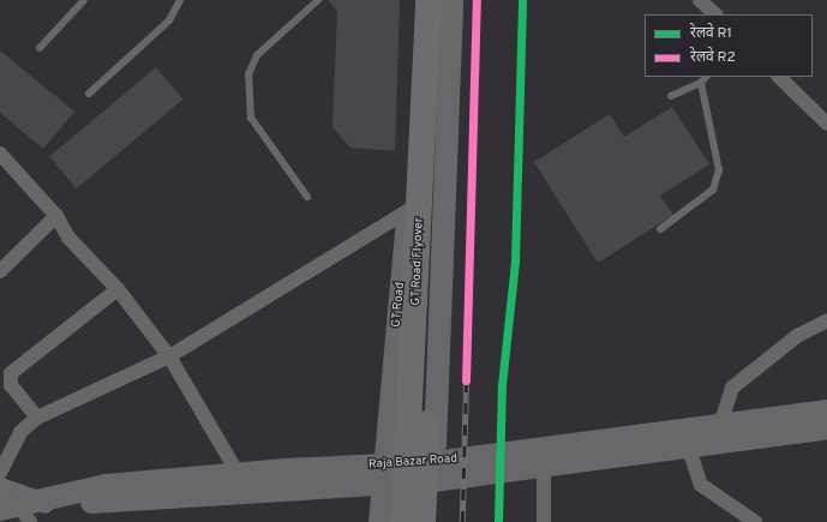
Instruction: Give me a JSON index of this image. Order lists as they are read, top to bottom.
{
  "streets": {
    "highway": ["GT Road Flyover"],
    "main road": ["GT Road", "Raja Bazar Road"]
  },
  "crossings": [
    ["GT Road", "Raja Bazar Road"]
  ],
  "lines": ["rail line R1", "rail line R2"],
  "legend": ["रेलवे R1", "रेलवे R2"]
}
